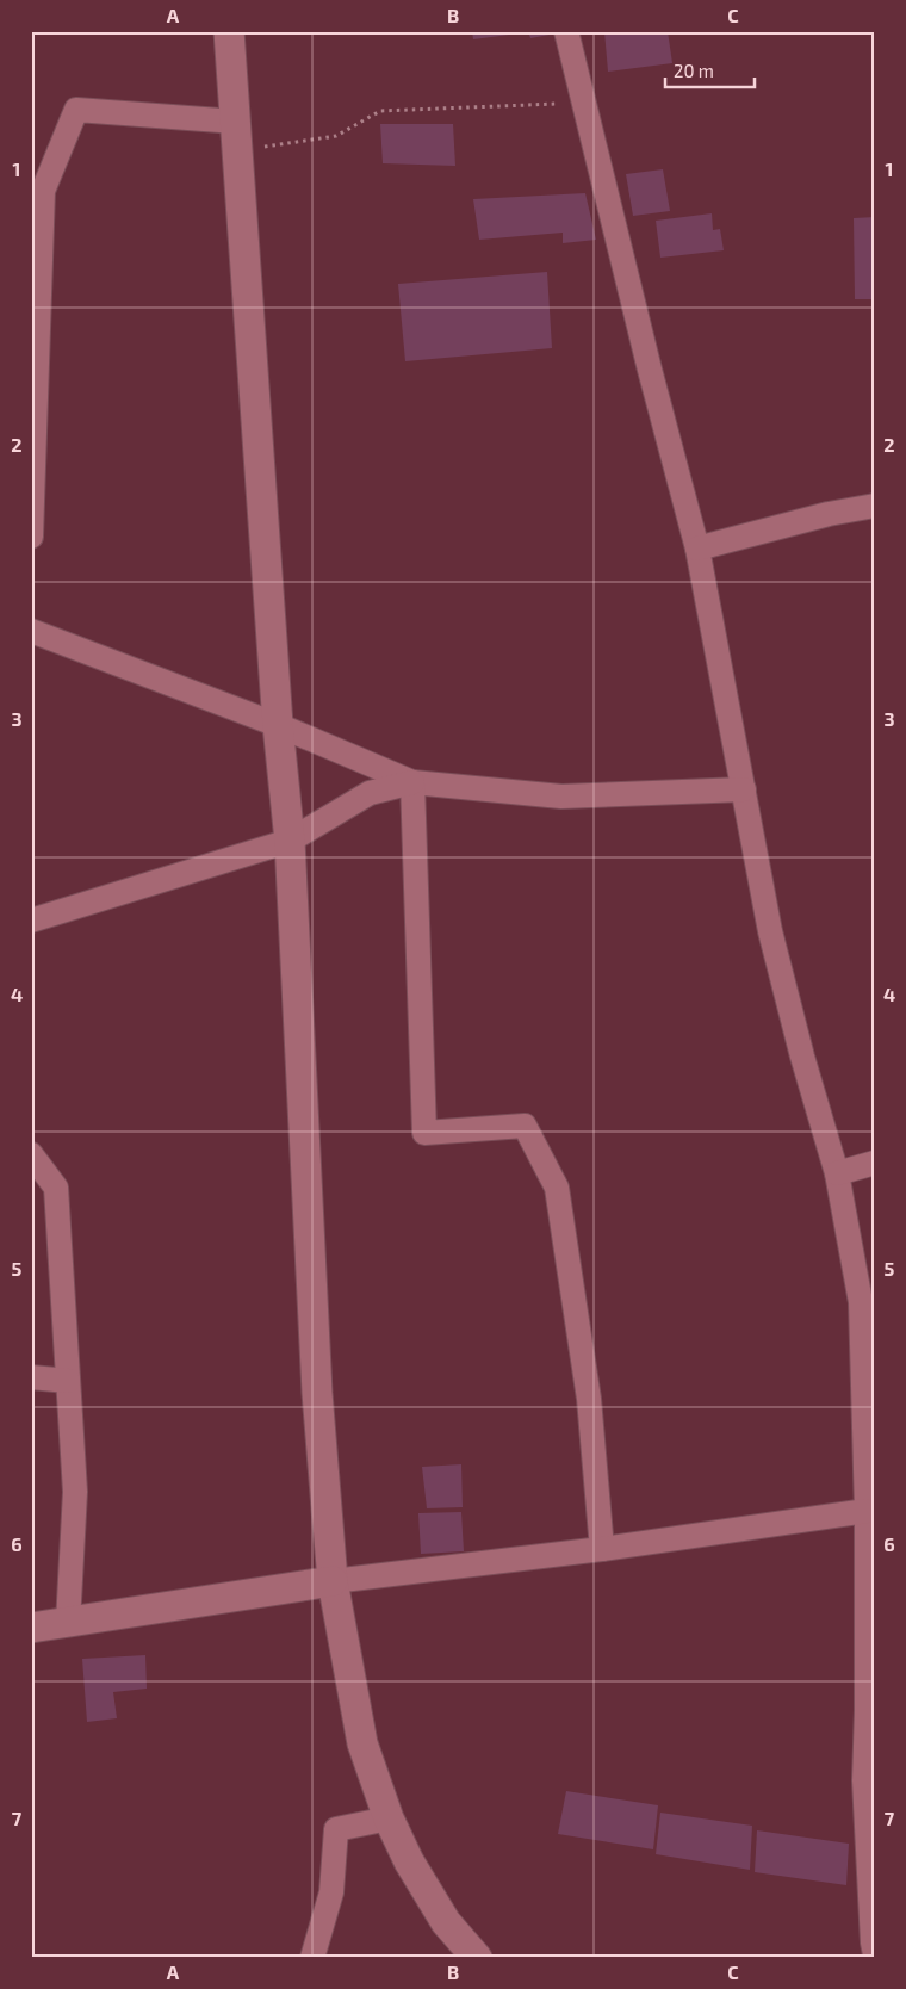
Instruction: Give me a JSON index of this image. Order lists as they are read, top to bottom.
{
  "scale_bar": "20 m",
  "grid": {
    "columns": ["A", "B", "C"],
    "rows": [
      "1",
      "2",
      "3",
      "4",
      "5",
      "6",
      "7"
    ]
  }
}
